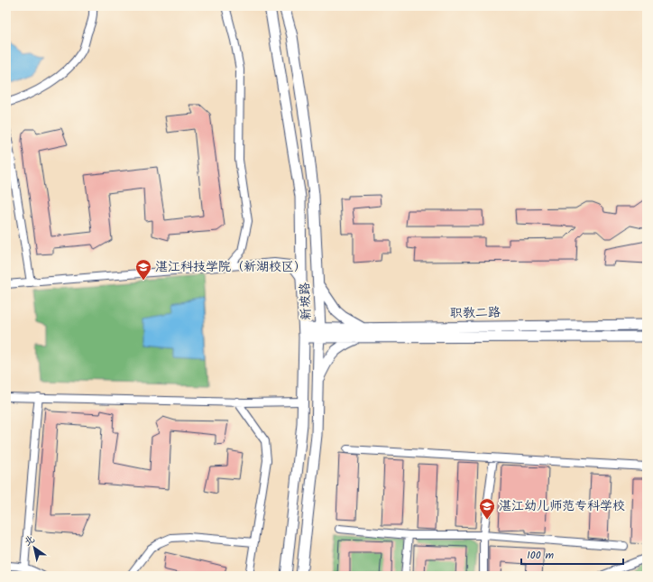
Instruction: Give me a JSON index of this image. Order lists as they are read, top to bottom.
{
  "streets": {
    "street": ["新坡路", "职教二路"]
  },
  "crossings": [
    ["新坡路", "职教二路"]
  ],
  "places": {
    "school or university": ["湛江科技学院（新湖校区）", "湛江幼儿师范专科学校"]
  },
  "scale_bar": "100 m",
  "north": "top left"
}
